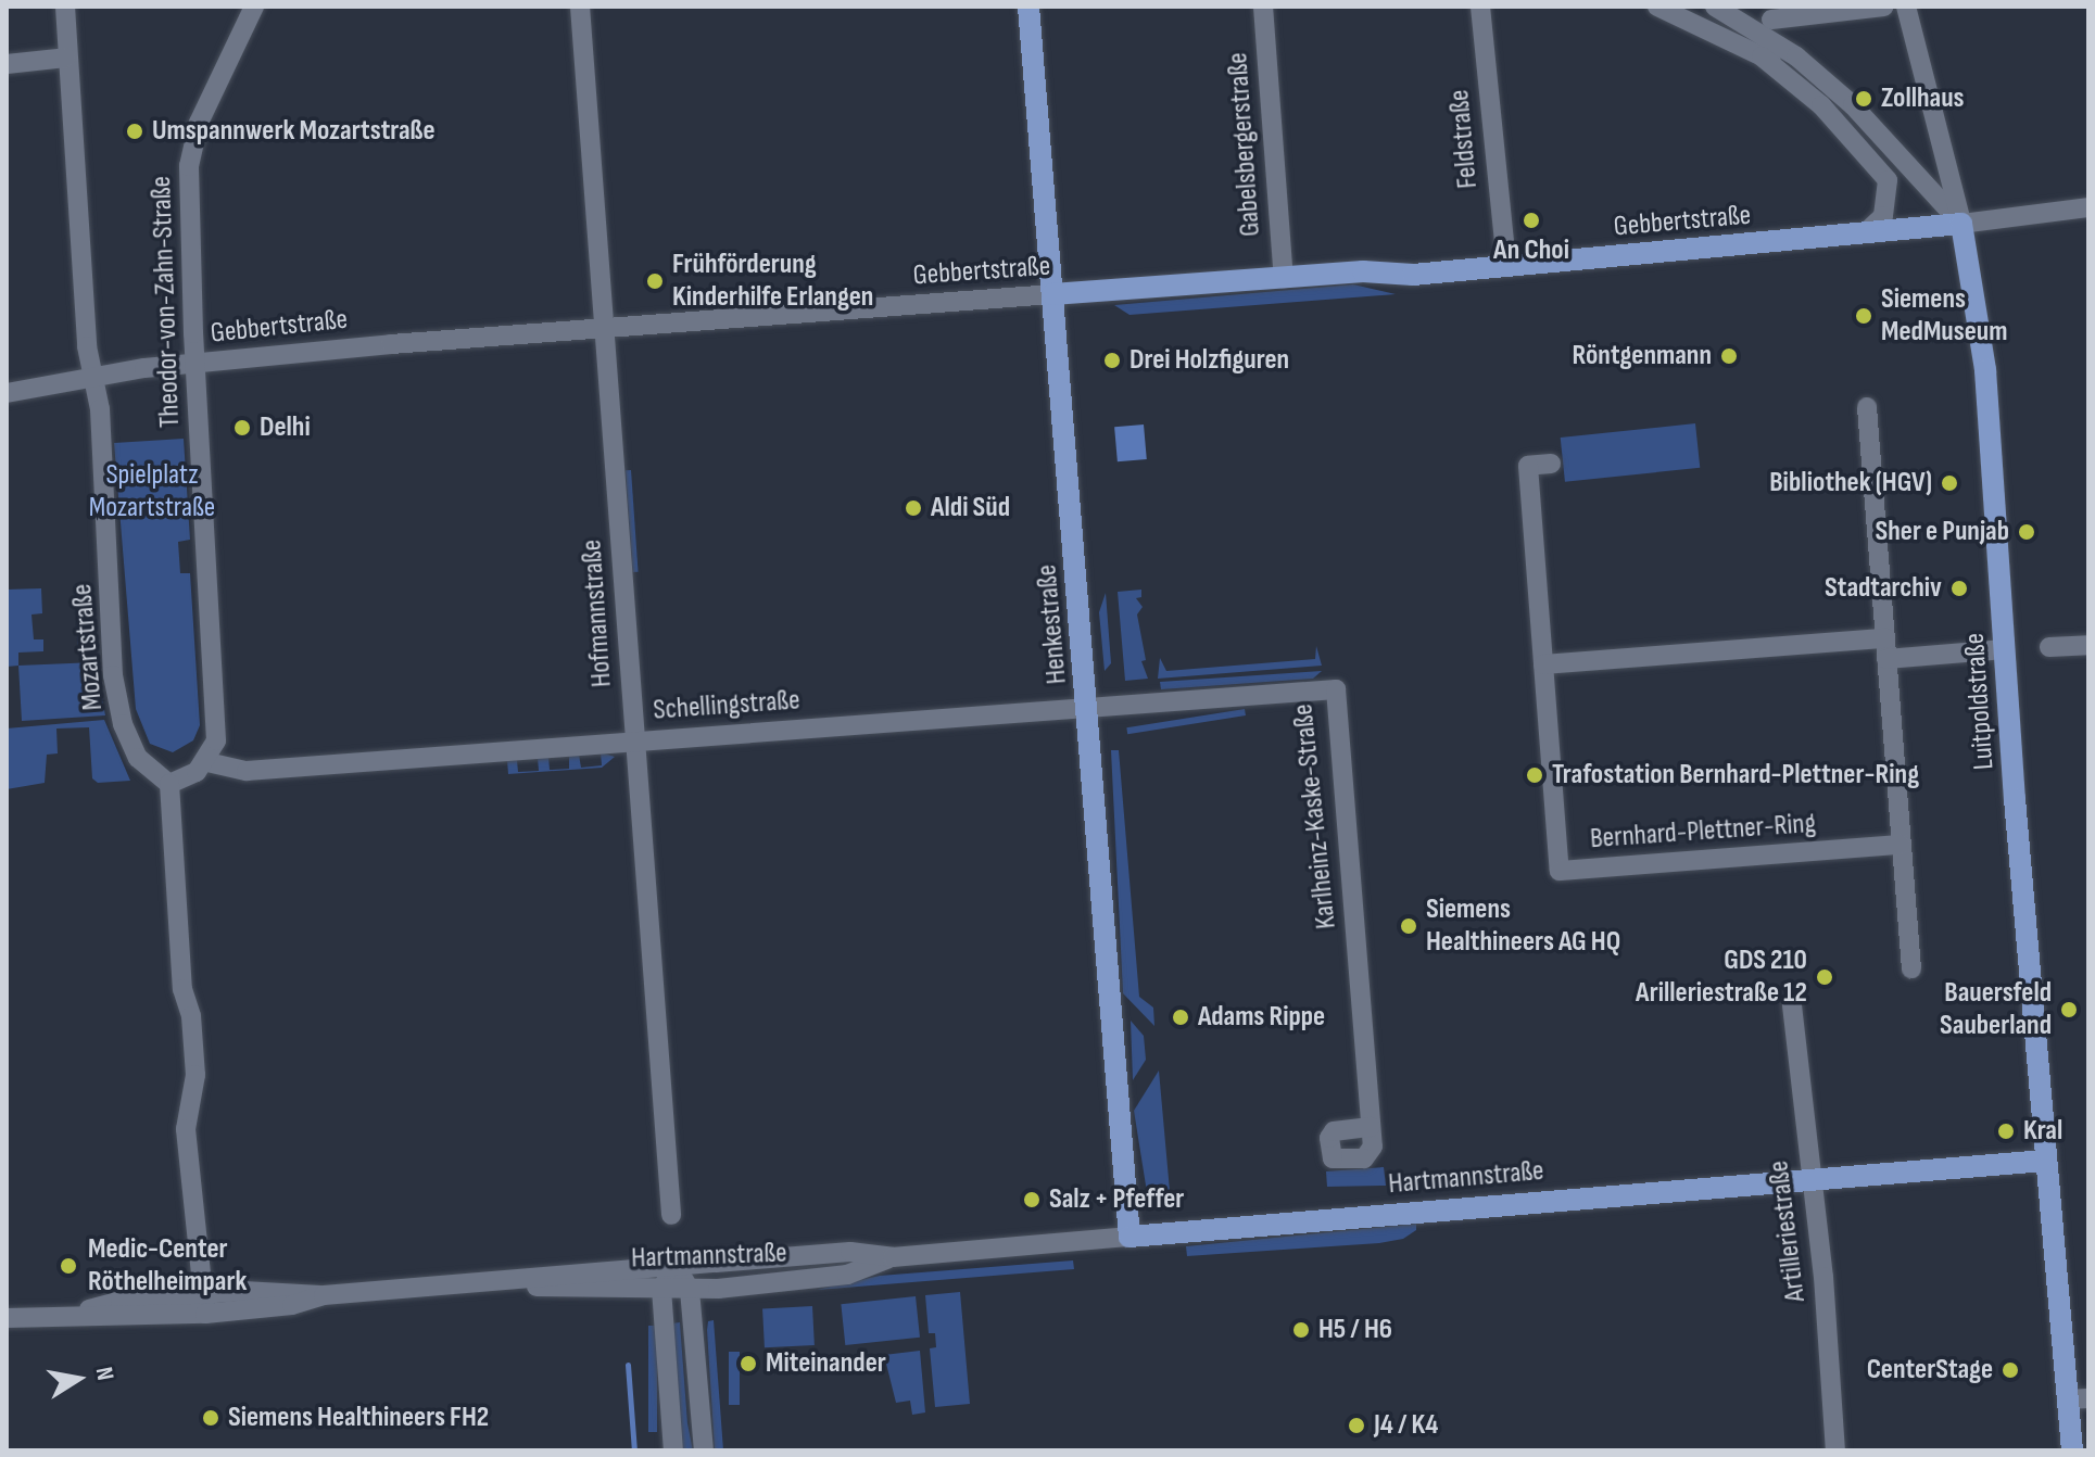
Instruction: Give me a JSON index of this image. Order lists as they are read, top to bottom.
{
  "streets": {
    "main road": [
      "Gebbertstraße",
      "Henkestraße",
      "Luitpoldstraße",
      "Hartmannstraße"
    ],
    "street": [
      "Feldstraße",
      "Gabelsbergerstraße",
      "Theodor-von-Zahn-Straße",
      "Hofmannstraße",
      "Mozartstraße",
      "Schellingstraße",
      "Karlheinz-Kaske-Straße",
      "Bernhard-Plettner-Ring",
      "Artilleriestraße"
    ]
  },
  "crossings": [
    ["Feldstraße", "Gebbertstraße"],
    ["Gabelsbergerstraße", "Gebbertstraße"],
    ["Gebbertstraße", "Theodor-von-Zahn-Straße"],
    ["Gebbertstraße", "Hofmannstraße"],
    ["Gebbertstraße", "Henkestraße"],
    ["Gebbertstraße", "Mozartstraße"],
    ["Gebbertstraße", "Luitpoldstraße"],
    ["Theodor-von-Zahn-Straße", "Schellingstraße"],
    ["Hofmannstraße", "Schellingstraße"],
    ["Henkestraße", "Schellingstraße"],
    ["Henkestraße", "Karlheinz-Kaske-Straße"],
    ["Henkestraße", "Hartmannstraße"],
    ["Luitpoldstraße", "Hartmannstraße"],
    ["Schellingstraße", "Karlheinz-Kaske-Straße"],
    ["Hartmannstraße", "Artilleriestraße"]
  ],
  "parks": ["Spielplatz Mozartstraße"],
  "places": [
    "Zollhaus",
    "Umspannwerk Mozartstraße",
    "An Choi",
    "Frühförderung Kinderhilfe Erlangen",
    "Siemens MedMuseum",
    "Röntgenmann",
    "Drei Holzfiguren",
    "Delhi",
    "Bibliothek (HGV)",
    "Aldi Süd",
    "Sher e Punjab",
    "Stadtarchiv",
    "Trafostation Bernhard-Plettner-Ring",
    "Siemens Healthineers AG HQ",
    "GDS 210 Arilleriestraße 12",
    "Bauersfeld Sauberland",
    "Adams Rippe",
    "Kral",
    "Salz + Pfeffer",
    "Medic-Center Röthelheimpark",
    "H5 / H6",
    "Miteinander",
    "CenterStage",
    "Siemens Healthineers FH2",
    "J4 / K4"
  ],
  "north": "right"
}
